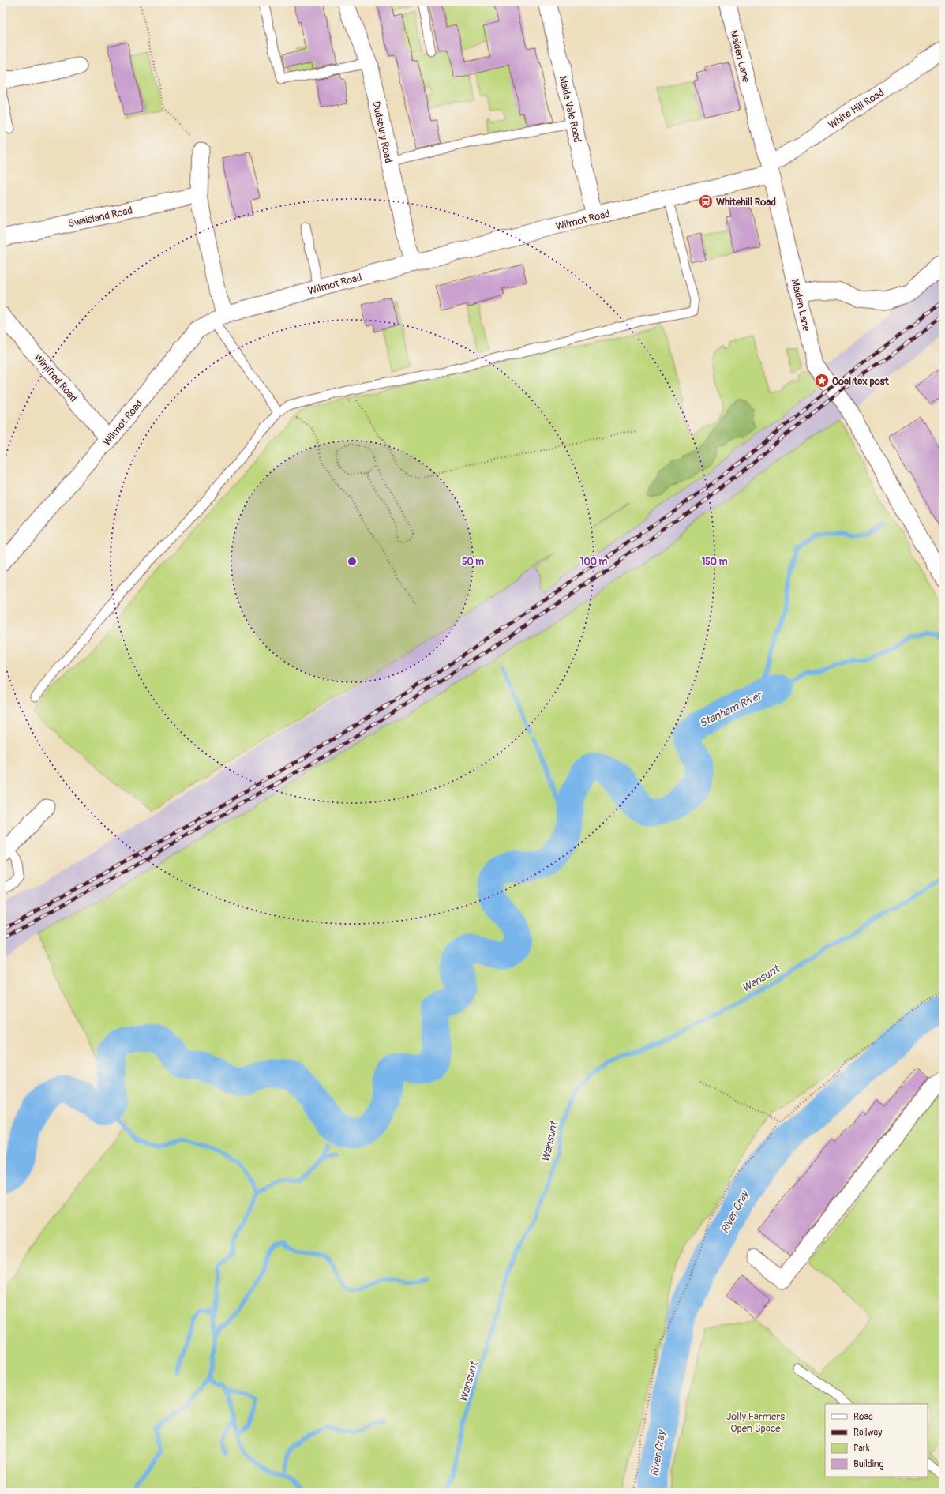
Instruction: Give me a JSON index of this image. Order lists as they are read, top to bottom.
{
  "streets": {
    "street": [
      "Maiden Lane",
      "White Hill Road",
      "Maida Vale Road",
      "Dudsbury Road",
      "Swaisland Road",
      "Wilmot Road",
      "Winifred Road"
    ]
  },
  "crossings": [
    ["Maiden Lane", "White Hill Road"],
    ["Maiden Lane", "Wilmot Road"],
    ["White Hill Road", "Wilmot Road"],
    ["Maida Vale Road", "Wilmot Road"],
    ["Dudsbury Road", "Wilmot Road"],
    ["Wilmot Road", "Winifred Road"]
  ],
  "water": ["Stanham River", "Wansunt", "River Cray"],
  "parks": ["Jolly Farmers Open Space"],
  "places": {
    "bus stop": ["Whitehill Road"],
    "place": ["Coal tax post"]
  },
  "legend": [
    "Road",
    "Railway",
    "Park",
    "Building"
  ],
  "rings": ["50 m", "100 m", "150 m"]
}
